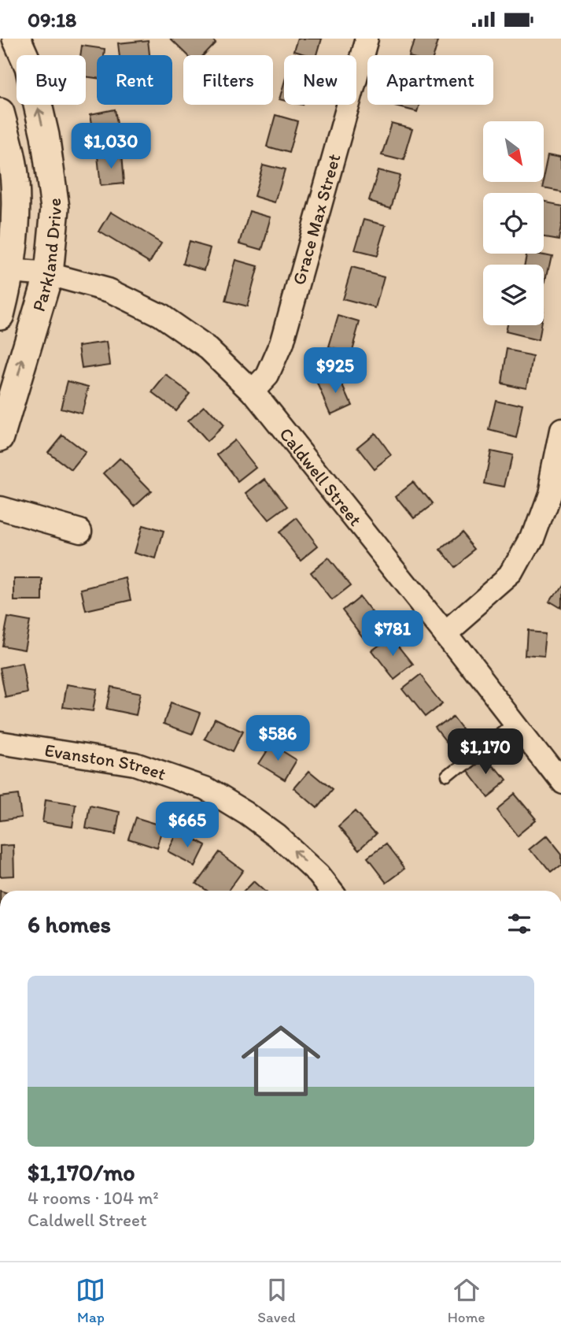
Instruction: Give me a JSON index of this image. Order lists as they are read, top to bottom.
{
  "streets": {
    "street": [
      "Grace Max Street",
      "Parkland Drive",
      "Caldwell Street",
      "Evanston Street"
    ]
  },
  "crossings": [
    ["Grace Max Street", "Caldwell Street"],
    ["Parkland Drive", "Caldwell Street"]
  ],
  "one_way": ["Evanston Street"],
  "north": "bottom right",
  "page": {
    "status": "09:18",
    "chip": [
      "Buy",
      "Rent",
      "Filters",
      "New",
      "Apartment"
    ],
    "price": [
      "$1,030",
      "$925",
      "$781",
      "$586",
      "$1,170",
      "$665"
    ],
    "heading": "6 homes",
    "list": [
      {
        "name": "$1,170/mo",
        "note": "4 rooms · 104 m² · Caldwell Street"
      }
    ],
    "tabs": ["Map", "Saved", "Home"]
  }
}
